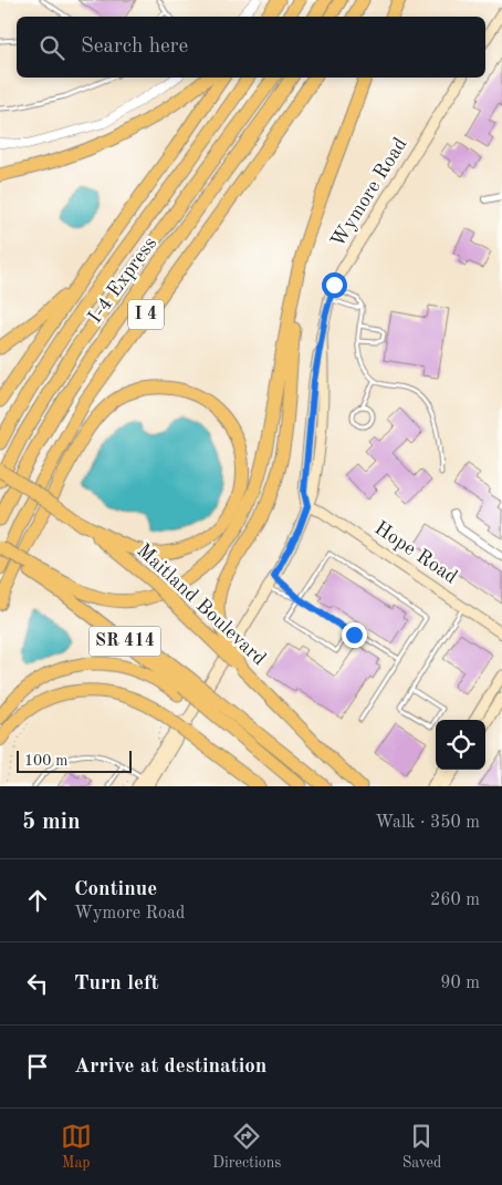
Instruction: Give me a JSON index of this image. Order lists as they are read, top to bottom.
{
  "streets": {
    "highway": [
      "I-4 Express",
      "I 4",
      "Maitland Boulevard",
      "SR 414"
    ],
    "main road": ["Wymore Road", "Hope Road"]
  },
  "crossings": [
    ["Wymore Road", "Hope Road"]
  ],
  "scale_bar": "100 m",
  "page": {
    "search": "Search here",
    "scale": "100 m",
    "heading": ["5 min", "Walk · 350 m"],
    "list": [
      ["Continue", "Wymore Road", "260 m"],
      ["Turn left", "90 m"],
      "Arrive at destination"
    ],
    "nav": ["Map", "Directions", "Saved"]
  }
}
